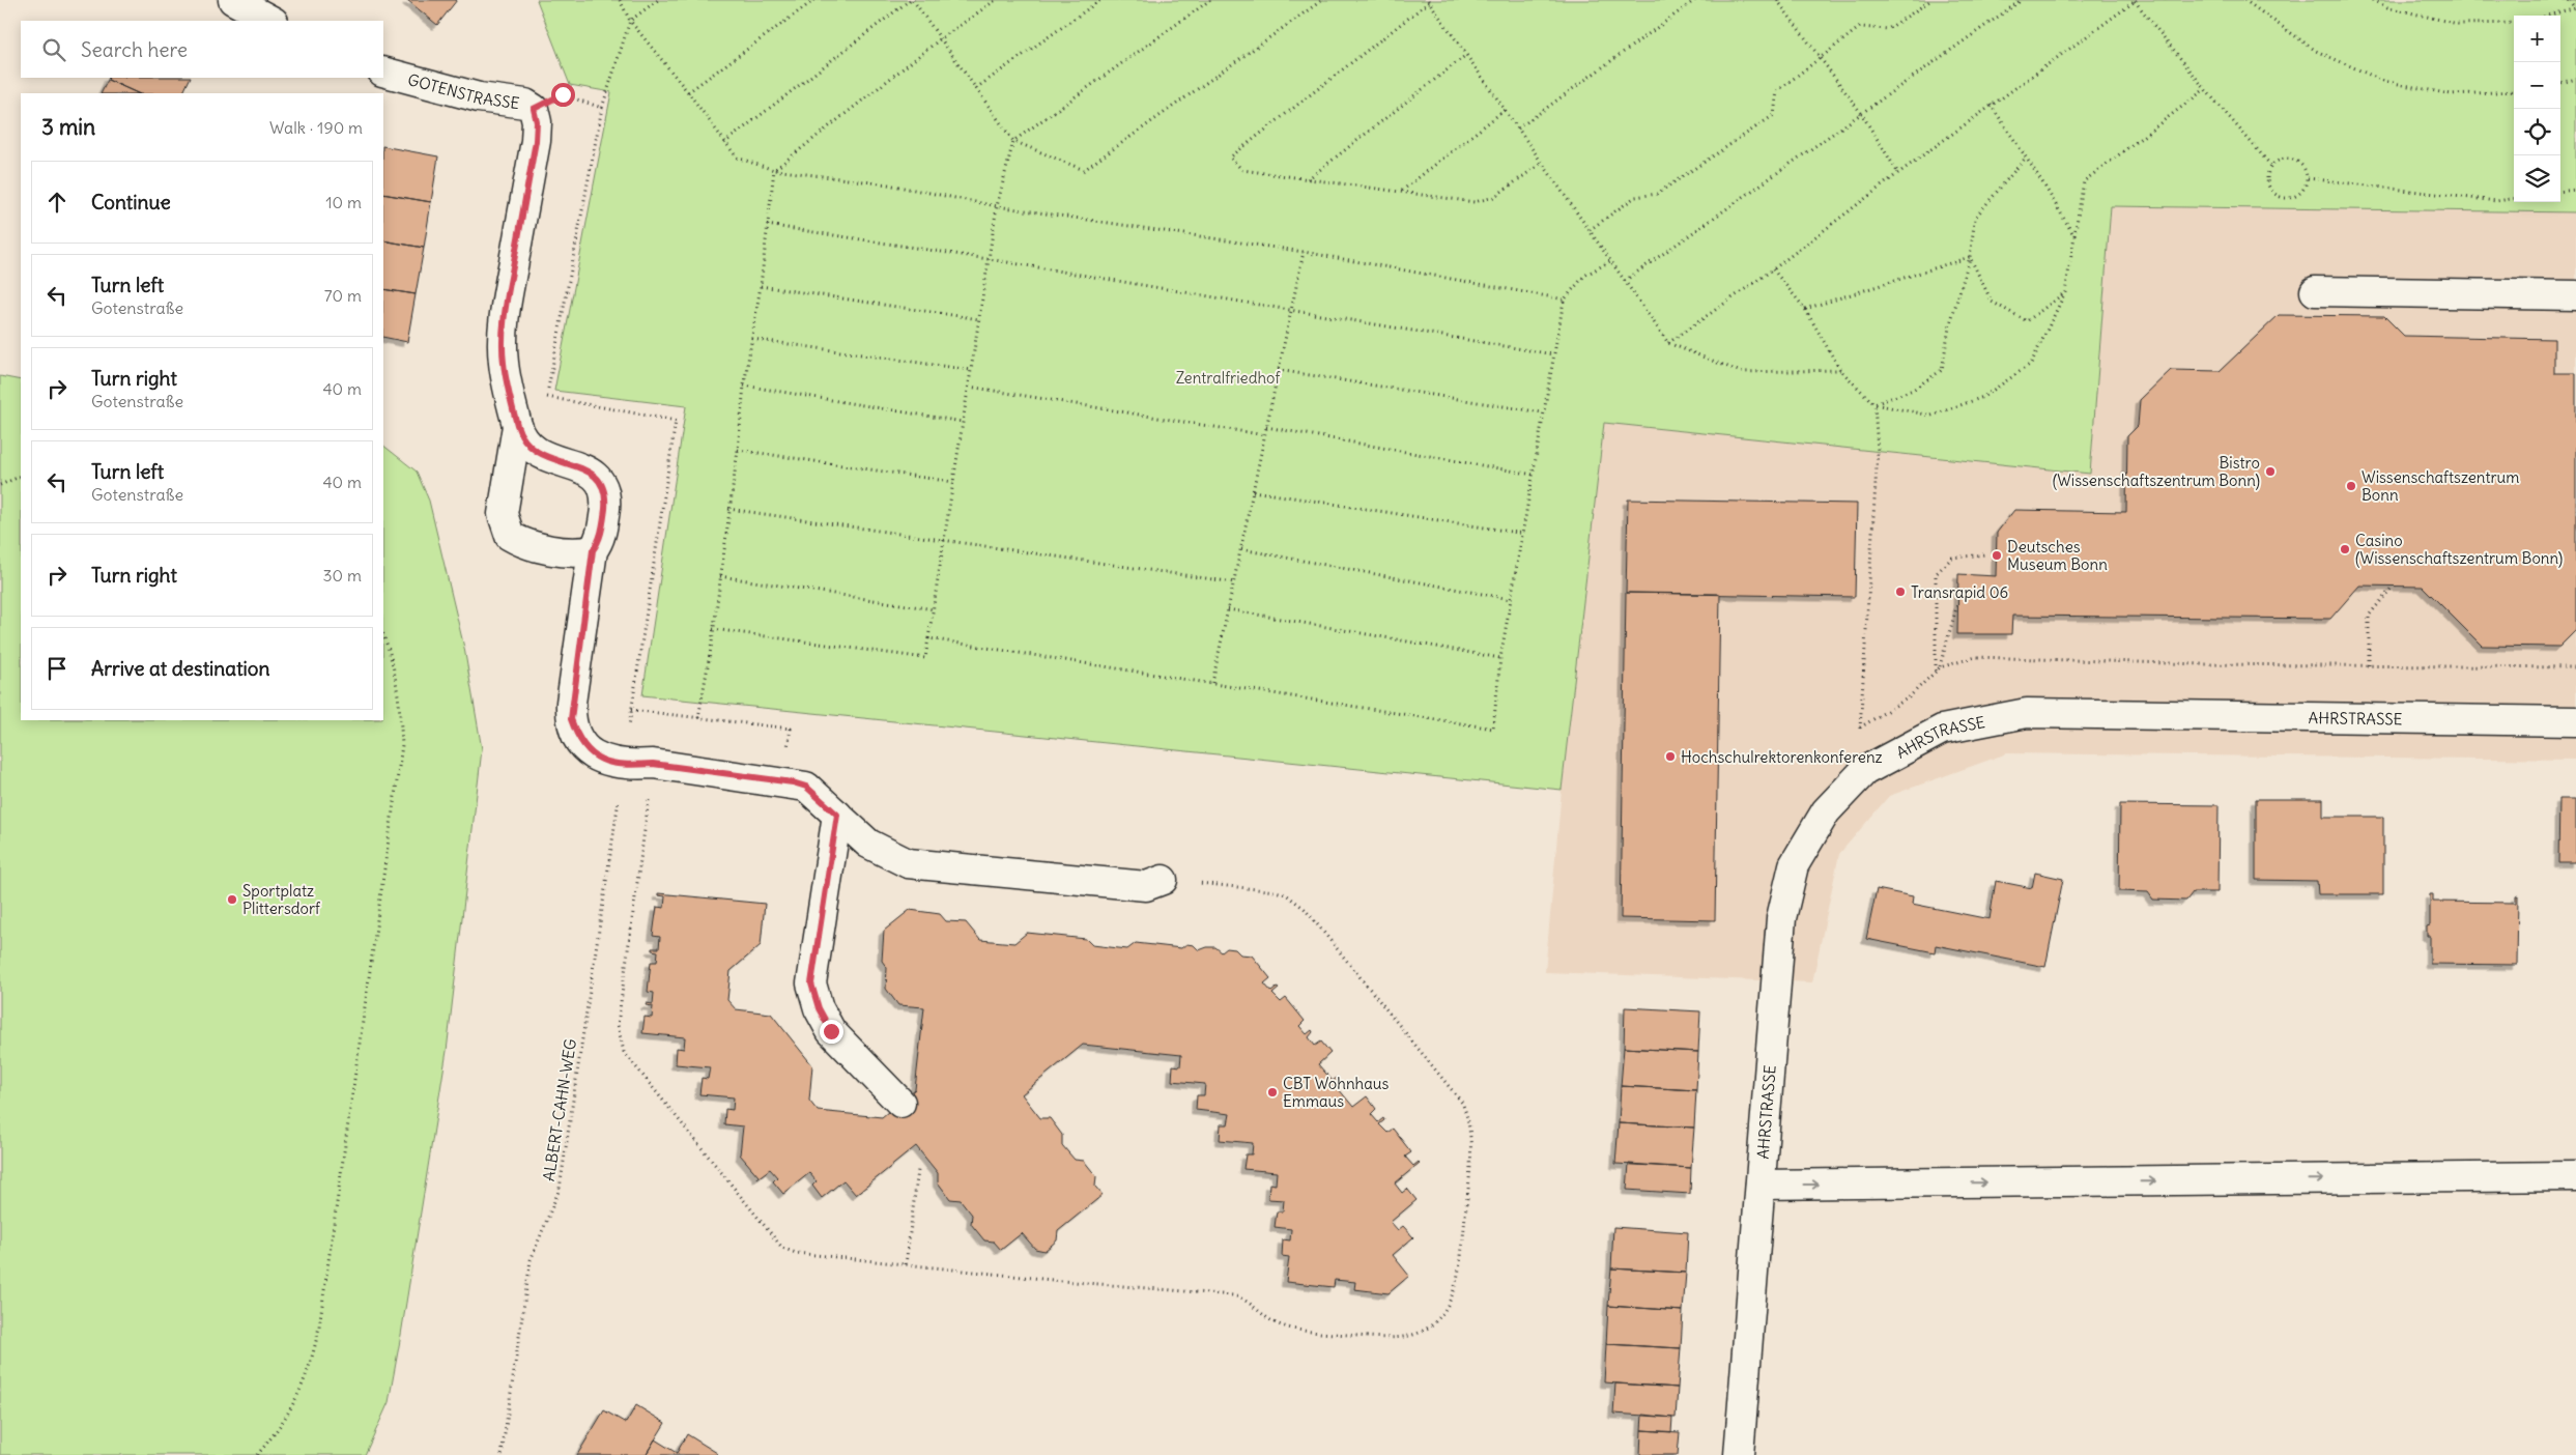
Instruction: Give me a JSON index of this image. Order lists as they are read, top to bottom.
{
  "streets": {
    "street": ["GOTENSTRASSE", "AHRSTRASSE"],
    "path": ["ALBERT-CAHN-WEG"]
  },
  "crossings": [
    ["GOTENSTRASSE", "ALBERT-CAHN-WEG"]
  ],
  "parks": ["Zentralfriedhof"],
  "places": [
    "Bistro (Wissenschaftszentrum Bonn)",
    "Wissenschaftszentrum Bonn",
    "Casino (Wissenschaftszentrum Bonn)",
    "Deutsches Museum Bonn",
    "Transrapid 06",
    "Hochschulrektorenkonferenz",
    "Sportplatz Plittersdorf",
    "CBT Wohnhaus Emmaus"
  ],
  "page": {
    "map_buttons": ["+", "−"],
    "search": "Search here",
    "heading": ["3 min", "Walk · 190 m"],
    "list": [
      ["Continue", "10 m"],
      ["Turn left", "Gotenstraße", "70 m"],
      ["Turn right", "Gotenstraße", "40 m"],
      ["Turn left", "Gotenstraße", "40 m"],
      ["Turn right", "30 m"],
      "Arrive at destination"
    ]
  }
}
